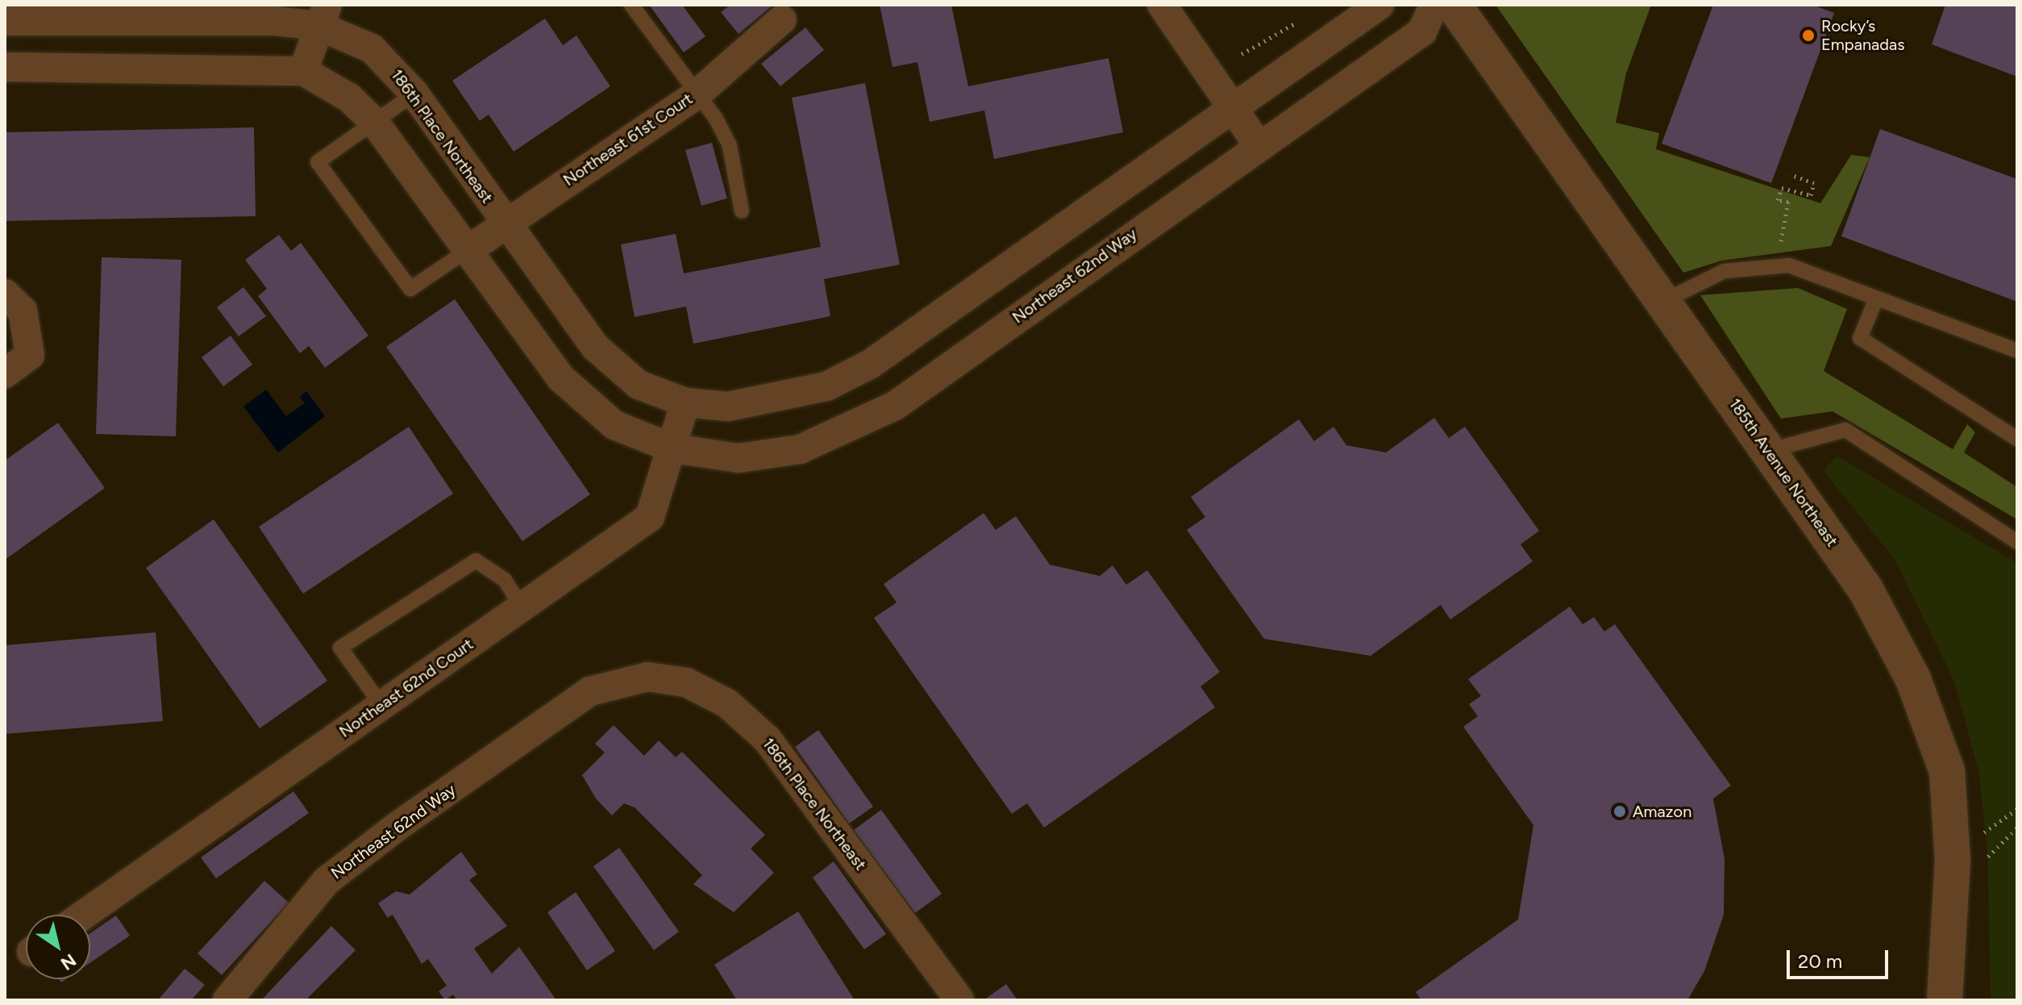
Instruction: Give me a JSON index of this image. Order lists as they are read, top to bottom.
{
  "streets": {
    "street": [
      "186th Place Northeast",
      "Northeast 61st Court",
      "Northeast 62nd Way",
      "185th Avenue Northeast",
      "Northeast 62nd Court"
    ]
  },
  "crossings": [
    ["186th Place Northeast", "Northeast 61st Court"],
    ["186th Place Northeast", "Northeast 62nd Way"],
    ["186th Place Northeast", "Northeast 62nd Court"],
    ["Northeast 62nd Way", "Northeast 62nd Court"]
  ],
  "places": ["Rocky’s Empanadas", "Amazon"],
  "scale_bar": "20 m",
  "north": "bottom right"
}
